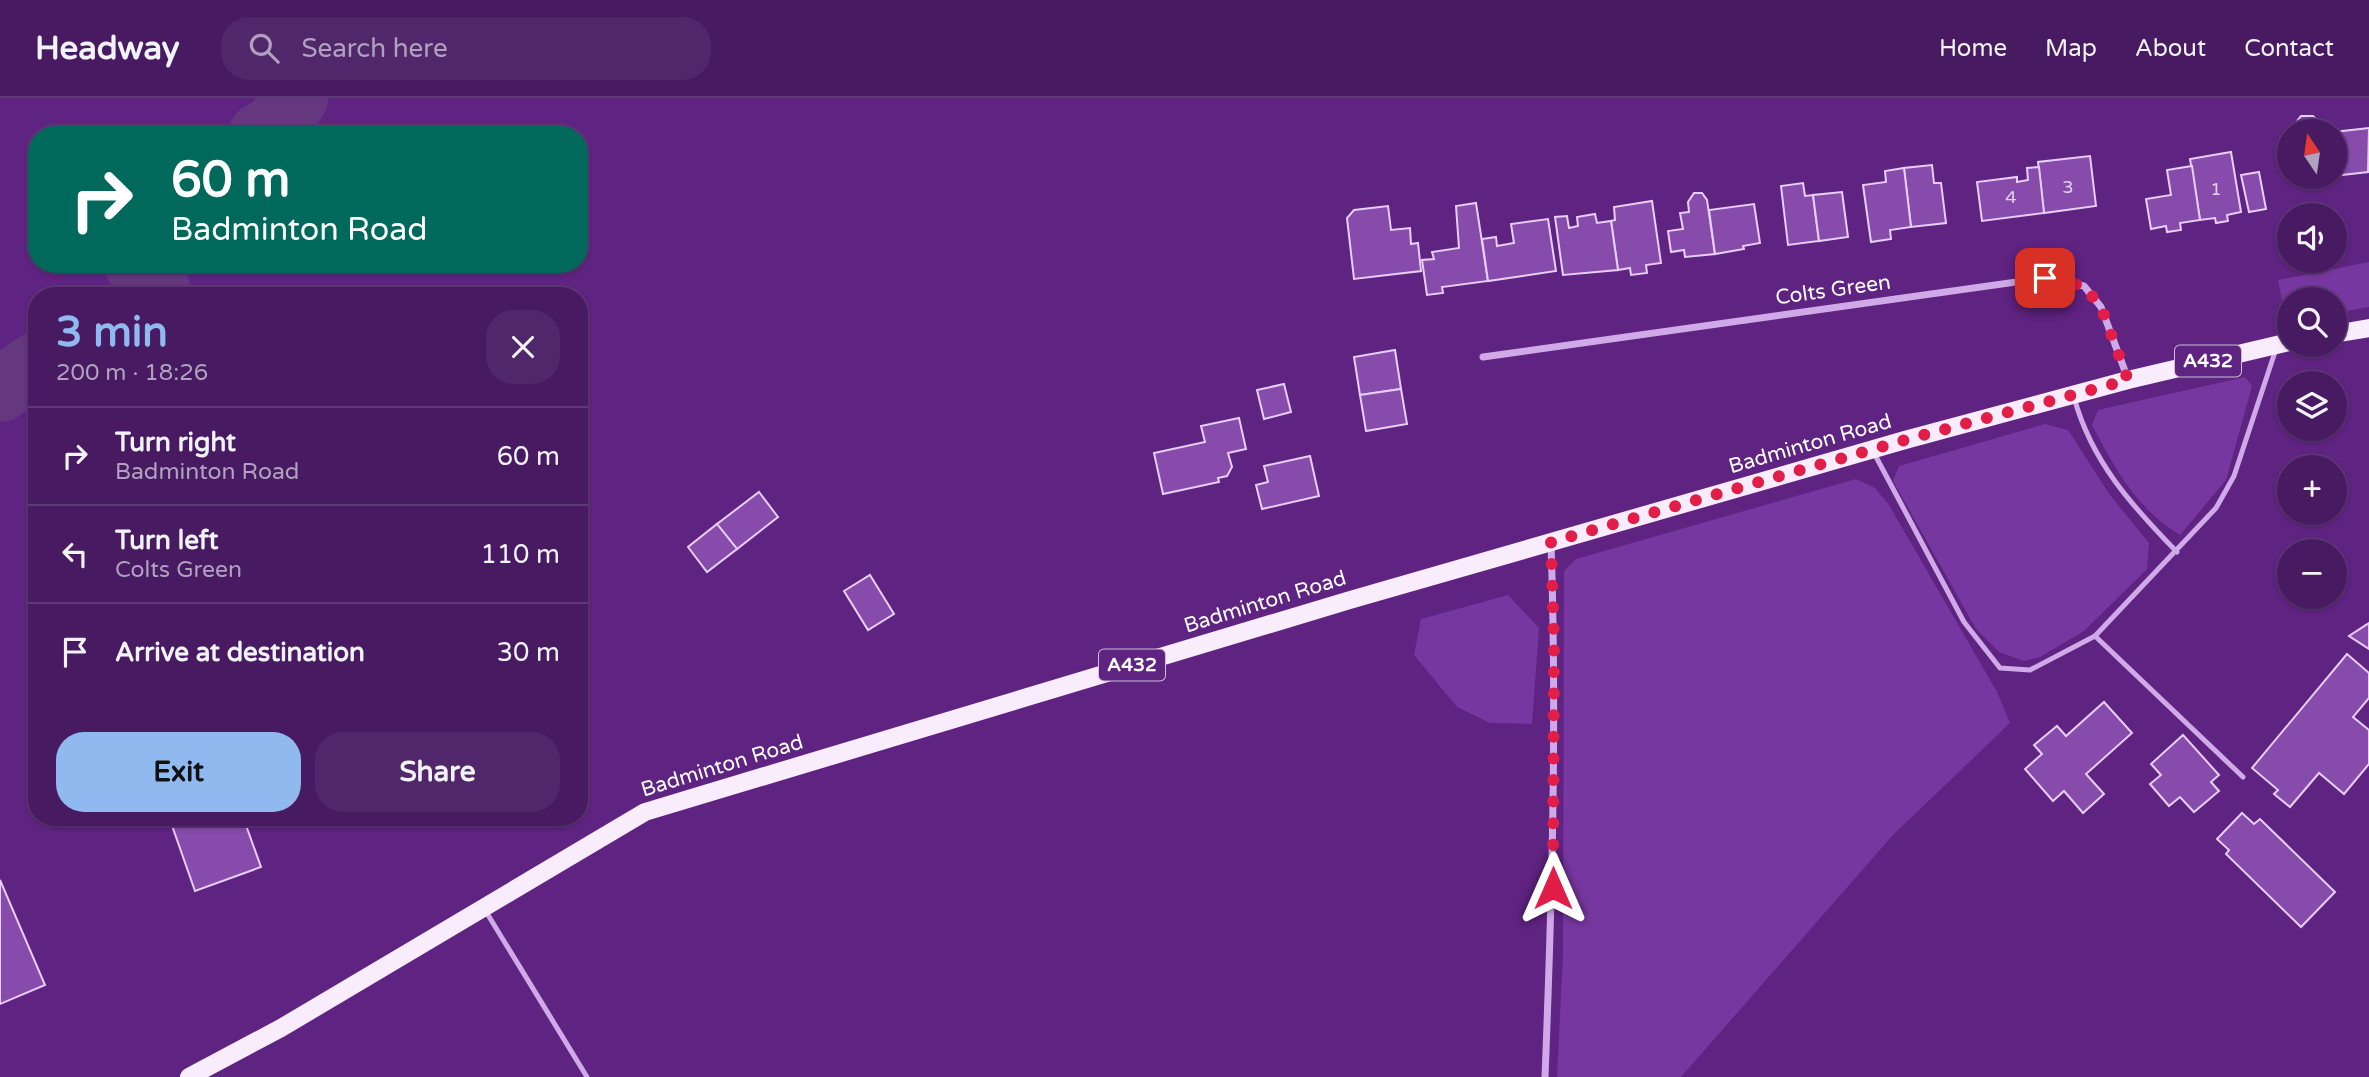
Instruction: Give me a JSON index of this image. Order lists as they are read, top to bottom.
{
  "streets": {
    "main road": ["A432", "Badminton Road"],
    "street": ["Colts Green"]
  },
  "crossings": [
    ["Colts Green", "Badminton Road"]
  ],
  "house_numbers": ["3", "1", "4"],
  "north": "top",
  "page": {
    "header": "Headway",
    "search": "Search here",
    "nav": [
      "Home",
      "Map",
      "About",
      "Contact"
    ],
    "map_buttons": ["+", "−"],
    "turn": ["60 m", "Badminton Road"],
    "heading": ["3 min", "200 m · 18:26"],
    "list": [
      {
        "name": "Turn right",
        "note": "Badminton Road",
        "value": "60 m"
      },
      {
        "name": "Turn left",
        "note": "Colts Green",
        "value": "110 m"
      },
      {
        "name": "Arrive at destination",
        "value": "30 m"
      }
    ],
    "buttons": ["Exit", "Share"]
  }
}
